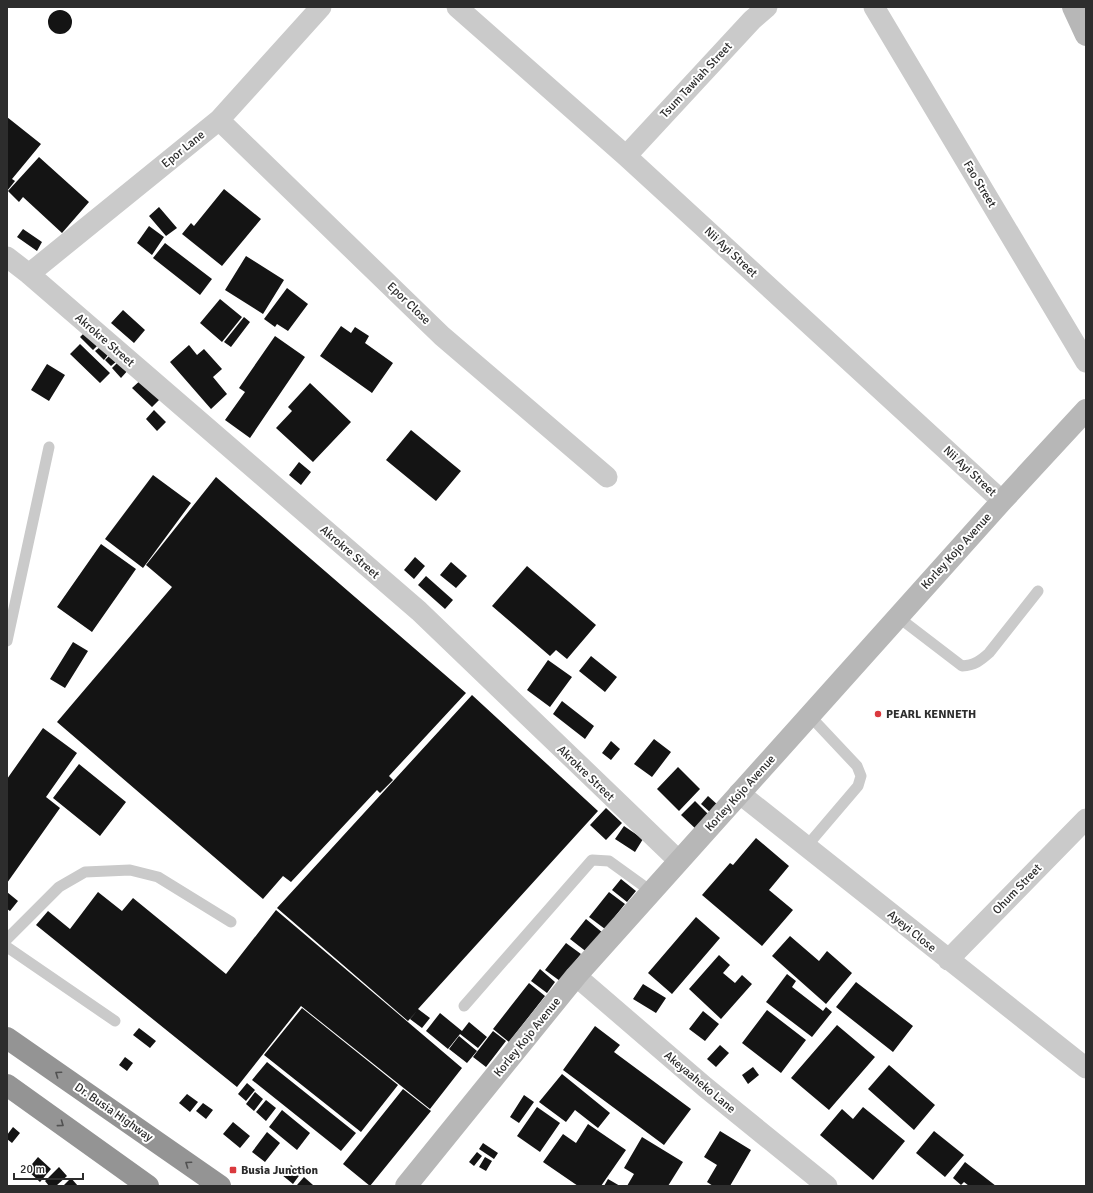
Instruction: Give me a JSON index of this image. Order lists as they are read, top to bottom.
{
  "streets": {
    "highway": ["Dr. Busia Highway"],
    "street": [
      "Tsum Tawiah Street",
      "Epor Lane",
      "Fao Street",
      "Nii Ayi Street",
      "Epor Close",
      "Akrokre Street",
      "Korley Kojo Avenue",
      "Ohum Street",
      "Ayeyi Close",
      "Akeyaaheko Lane"
    ]
  },
  "crossings": [
    ["Tsum Tawiah Street", "Nii Ayi Street"],
    ["Epor Lane", "Epor Close"],
    ["Epor Lane", "Akrokre Street"],
    ["Nii Ayi Street", "Korley Kojo Avenue"],
    ["Akrokre Street", "Korley Kojo Avenue"],
    ["Korley Kojo Avenue", "Ayeyi Close"],
    ["Korley Kojo Avenue", "Akeyaaheko Lane"],
    ["Ohum Street", "Ayeyi Close"]
  ],
  "places": {
    "other": ["PEARL KENNETH"],
    "transit": ["Busia Junction"]
  },
  "scale_bar": "20 m"
}
